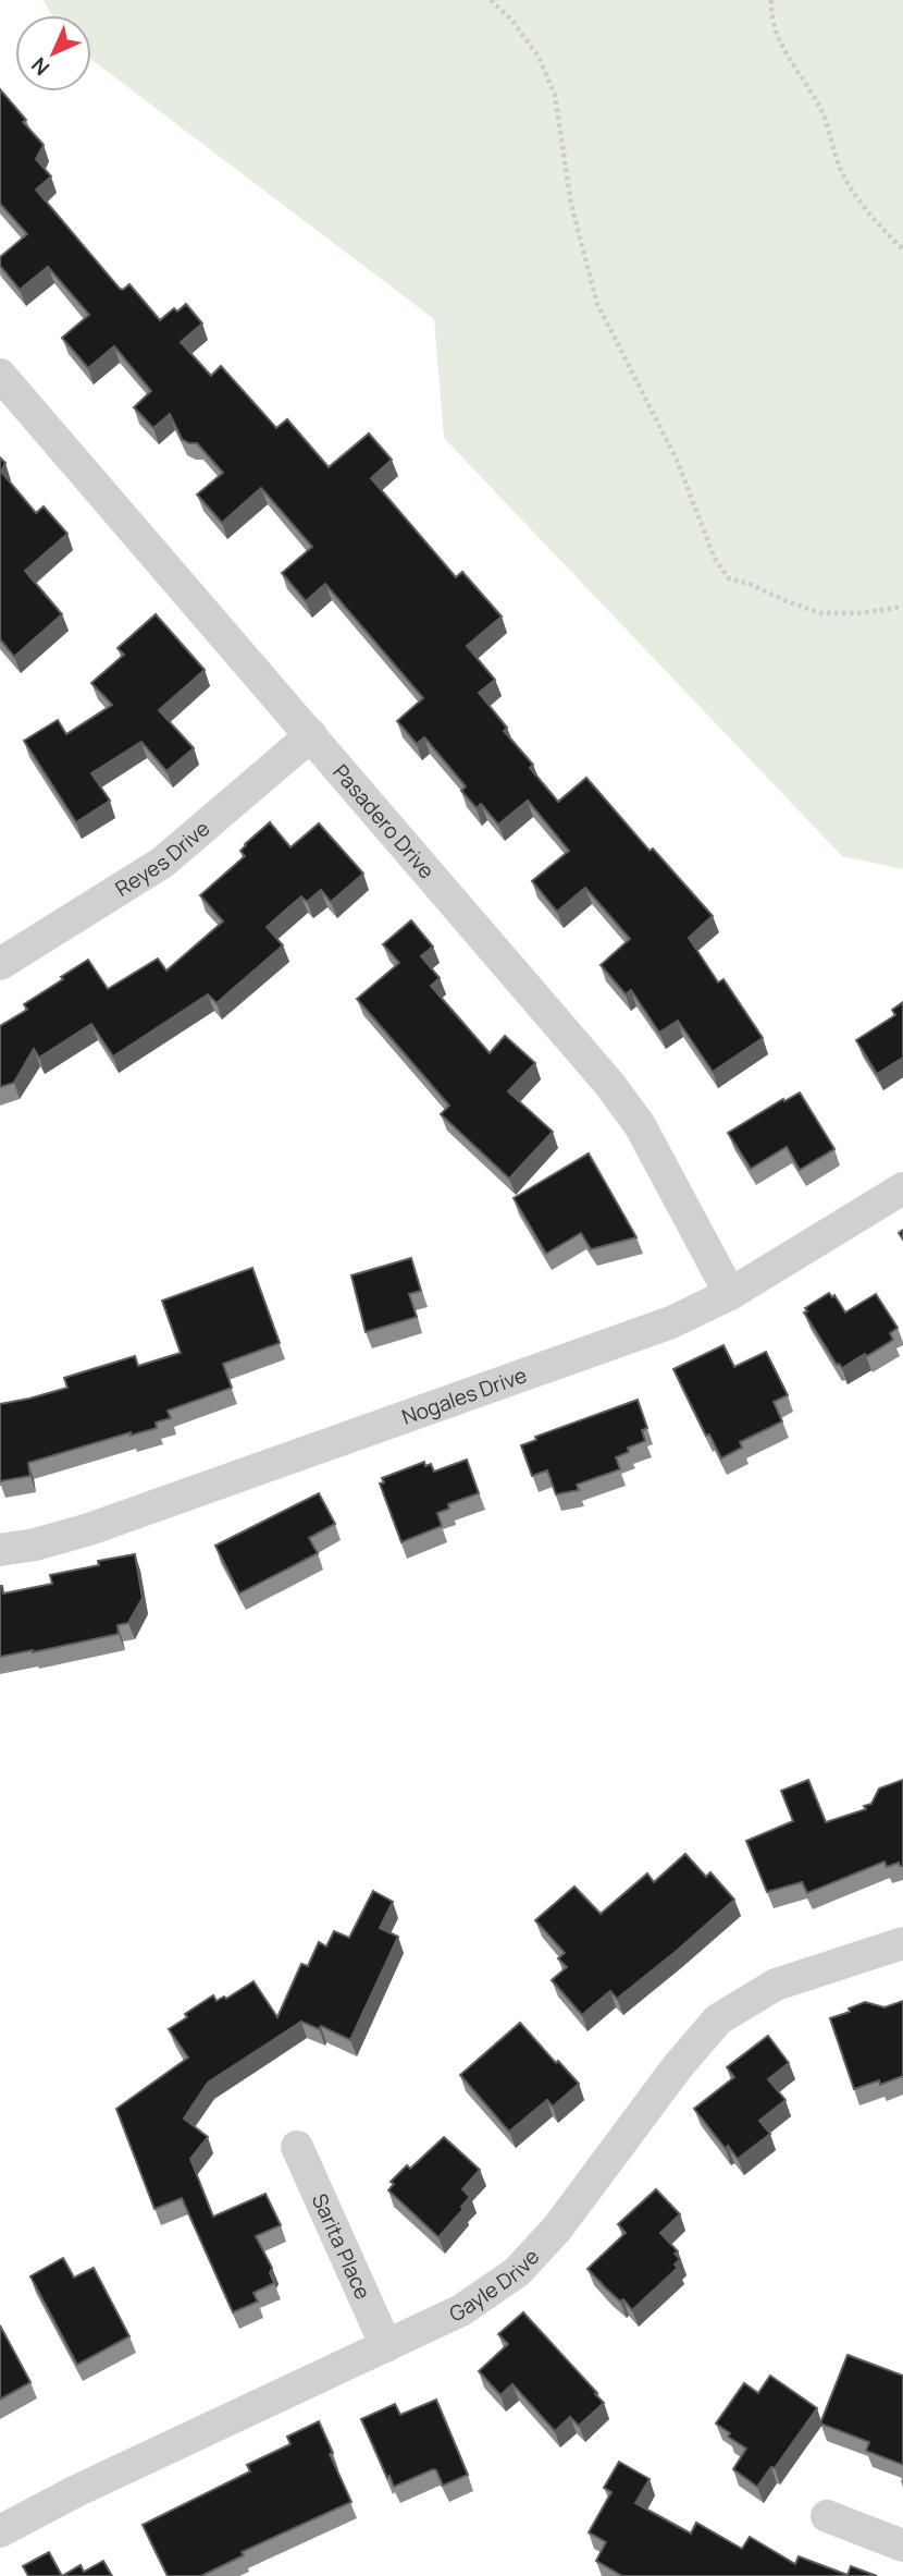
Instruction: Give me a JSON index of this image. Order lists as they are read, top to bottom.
{
  "streets": {
    "street": [
      "Pasadero Drive",
      "Reyes Drive",
      "Nogales Drive",
      "Sarita Place",
      "Gayle Drive"
    ]
  },
  "crossings": [
    ["Pasadero Drive", "Reyes Drive"],
    ["Pasadero Drive", "Nogales Drive"],
    ["Sarita Place", "Gayle Drive"]
  ],
  "north": "bottom left"
}
